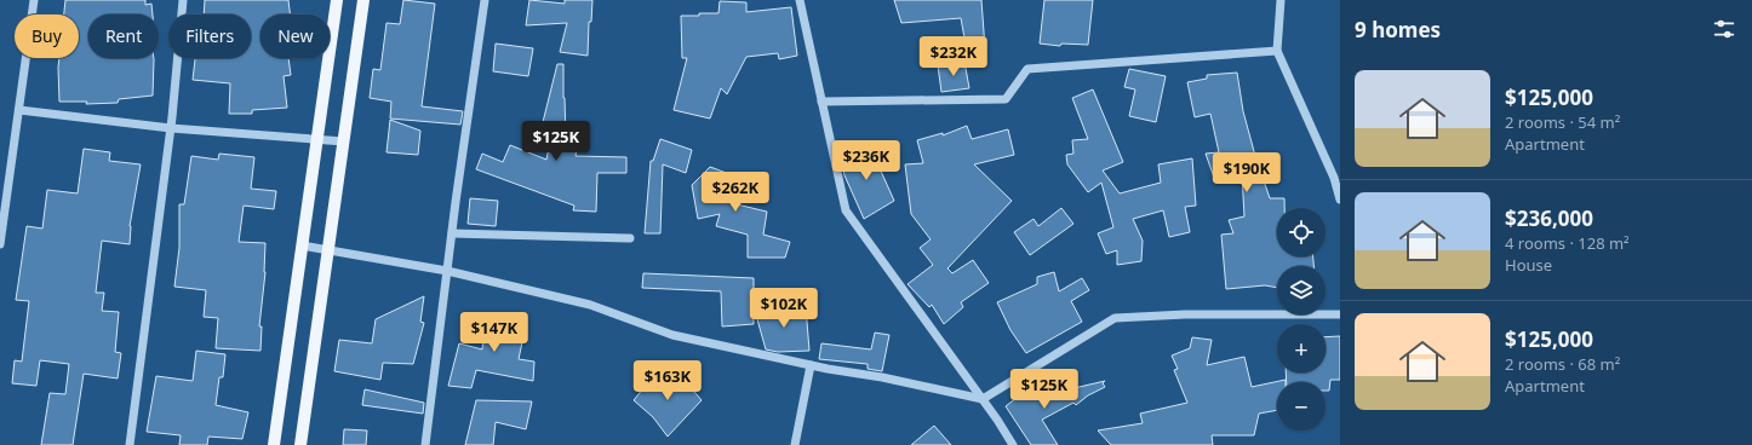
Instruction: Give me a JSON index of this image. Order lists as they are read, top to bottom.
{
  "page": {
    "heading": "9 homes",
    "chip": [
      "Buy",
      "Rent",
      "Filters",
      "New"
    ],
    "price": [
      "$232K",
      "$125K",
      "$236K",
      "$190K",
      "$262K",
      "$102K",
      "$147K",
      "$163K",
      "$125K"
    ],
    "list": [
      {
        "name": "$125,000",
        "note": "2 rooms · 54 m² · Apartment"
      },
      {
        "name": "$236,000",
        "note": "4 rooms · 128 m² · House"
      },
      {
        "name": "$125,000",
        "note": "2 rooms · 68 m² · Apartment"
      }
    ],
    "map_buttons": ["+", "−"]
  }
}
